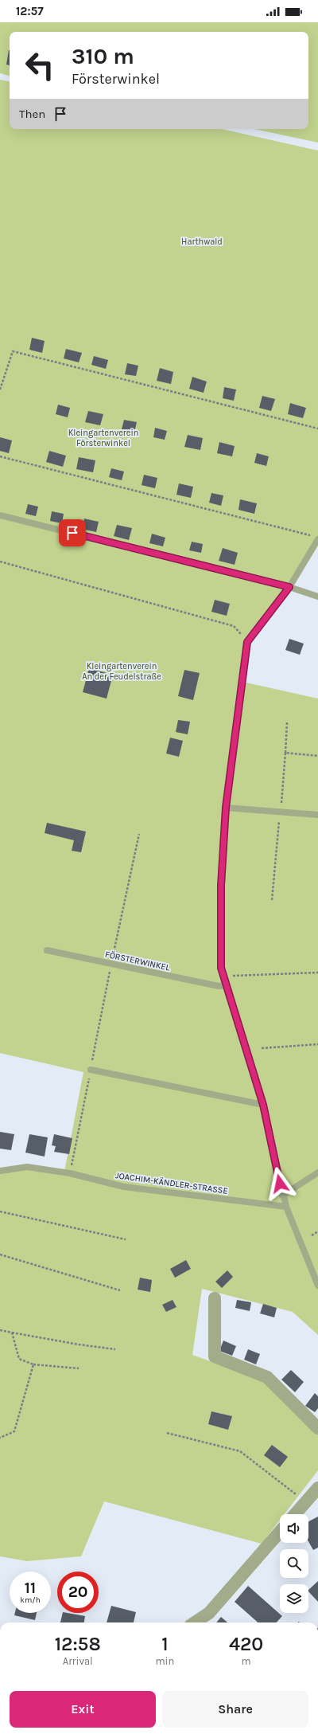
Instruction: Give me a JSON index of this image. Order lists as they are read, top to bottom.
{
  "streets": {
    "lane": ["FÖRSTERWINKEL", "JOACHIM-KÄNDLER-STRASSE"]
  },
  "parks": ["Harthwald", "Kleingartenverein Försterwinkel", "Kleingartenverein An der Feudelstraße"],
  "page": {
    "status": "12:57",
    "turn": ["310 m", "Försterwinkel"],
    "then": "Then",
    "speed": "11 km/h",
    "limit": "20",
    "eta": [
      "12:58",
      "Arrival",
      "1",
      "min",
      "420",
      "m"
    ],
    "buttons": ["Exit", "Share"]
  }
}
